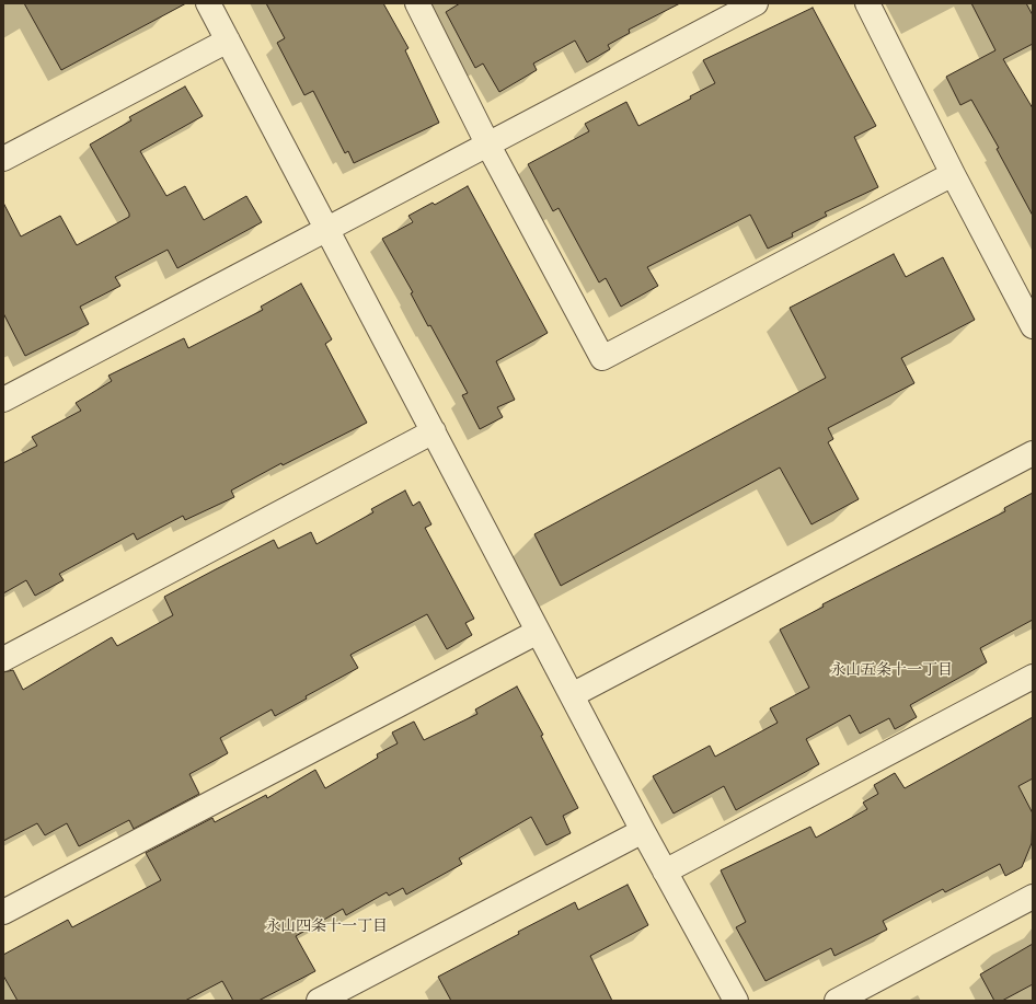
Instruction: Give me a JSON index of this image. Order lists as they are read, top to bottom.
{
  "districts": ["永山五条十一丁目", "永山四条十一丁目"]
}
